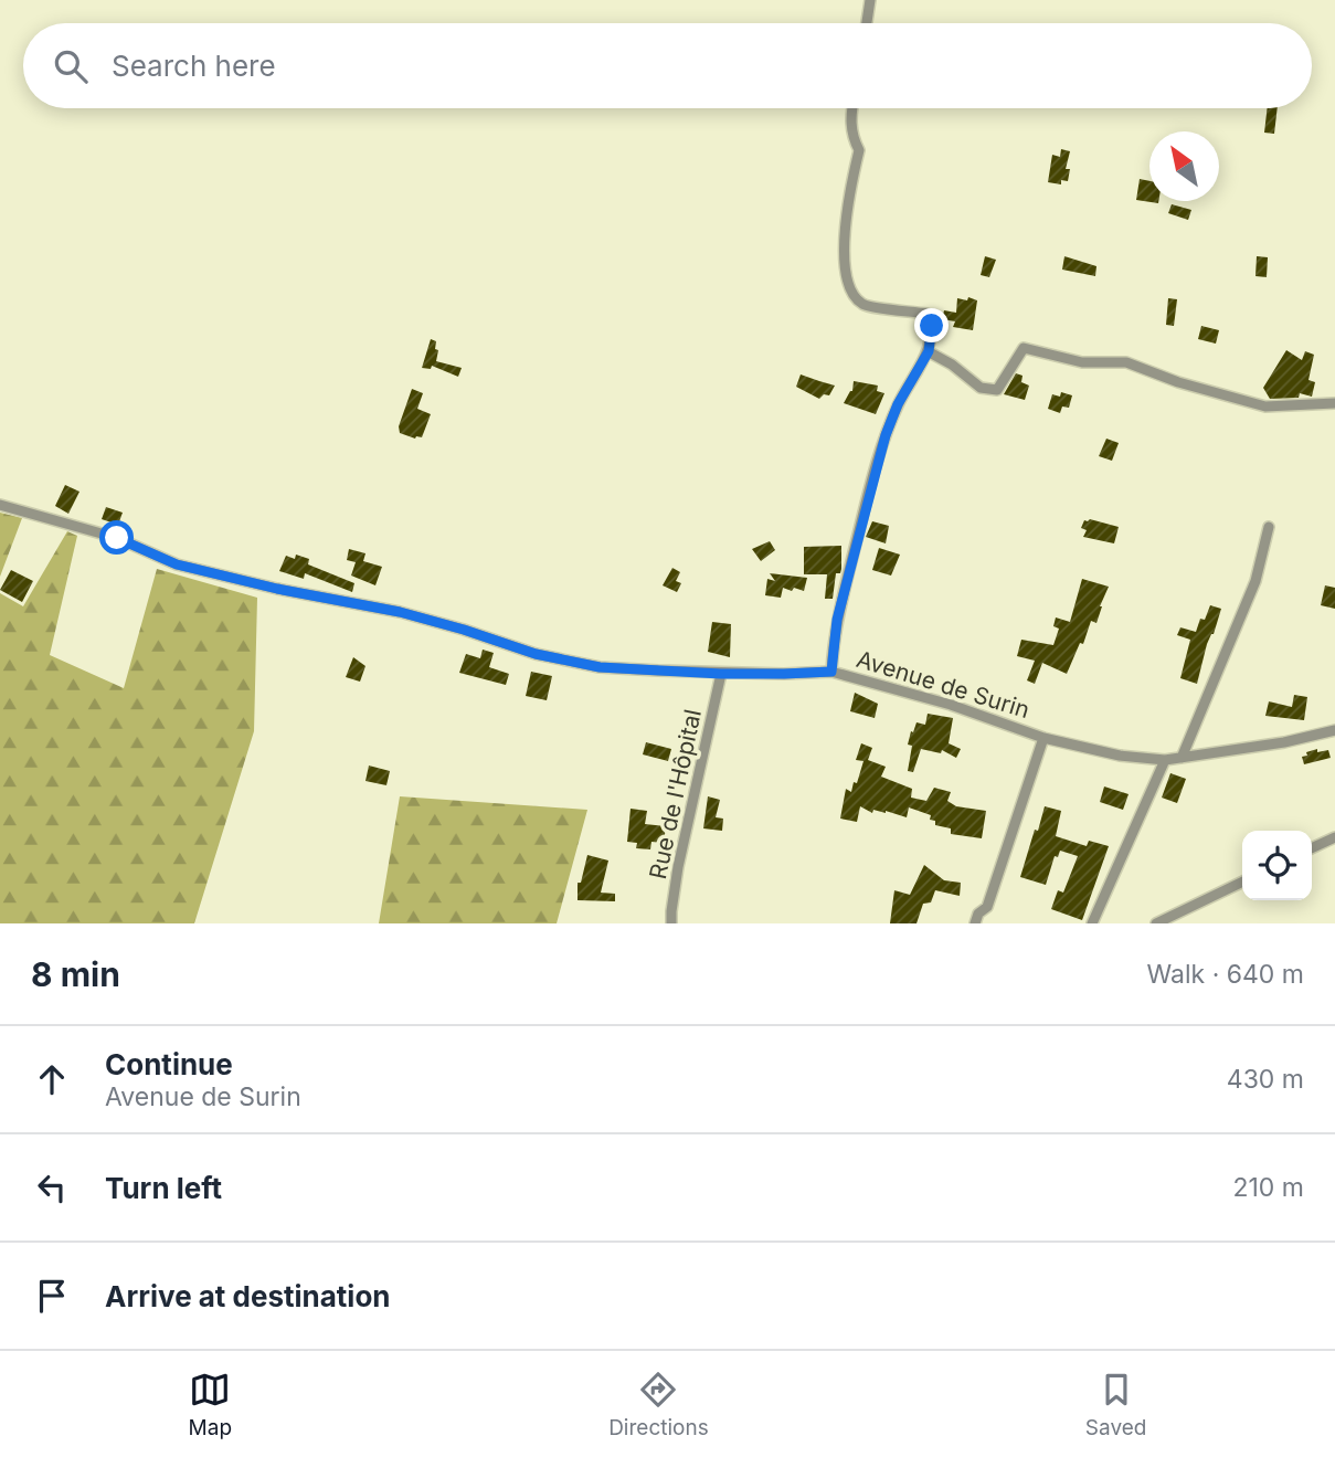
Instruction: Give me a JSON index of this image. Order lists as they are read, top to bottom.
{
  "streets": {
    "street": ["Avenue de Surin", "Rue de l'Hôpital"]
  },
  "crossings": [
    ["Avenue de Surin", "Rue de l'Hôpital"]
  ],
  "north": "top left",
  "page": {
    "search": "Search here",
    "heading": ["8 min", "Walk · 640 m"],
    "list": [
      ["Continue", "Avenue de Surin", "430 m"],
      ["Turn left", "210 m"],
      "Arrive at destination"
    ],
    "nav": ["Map", "Directions", "Saved"]
  }
}
